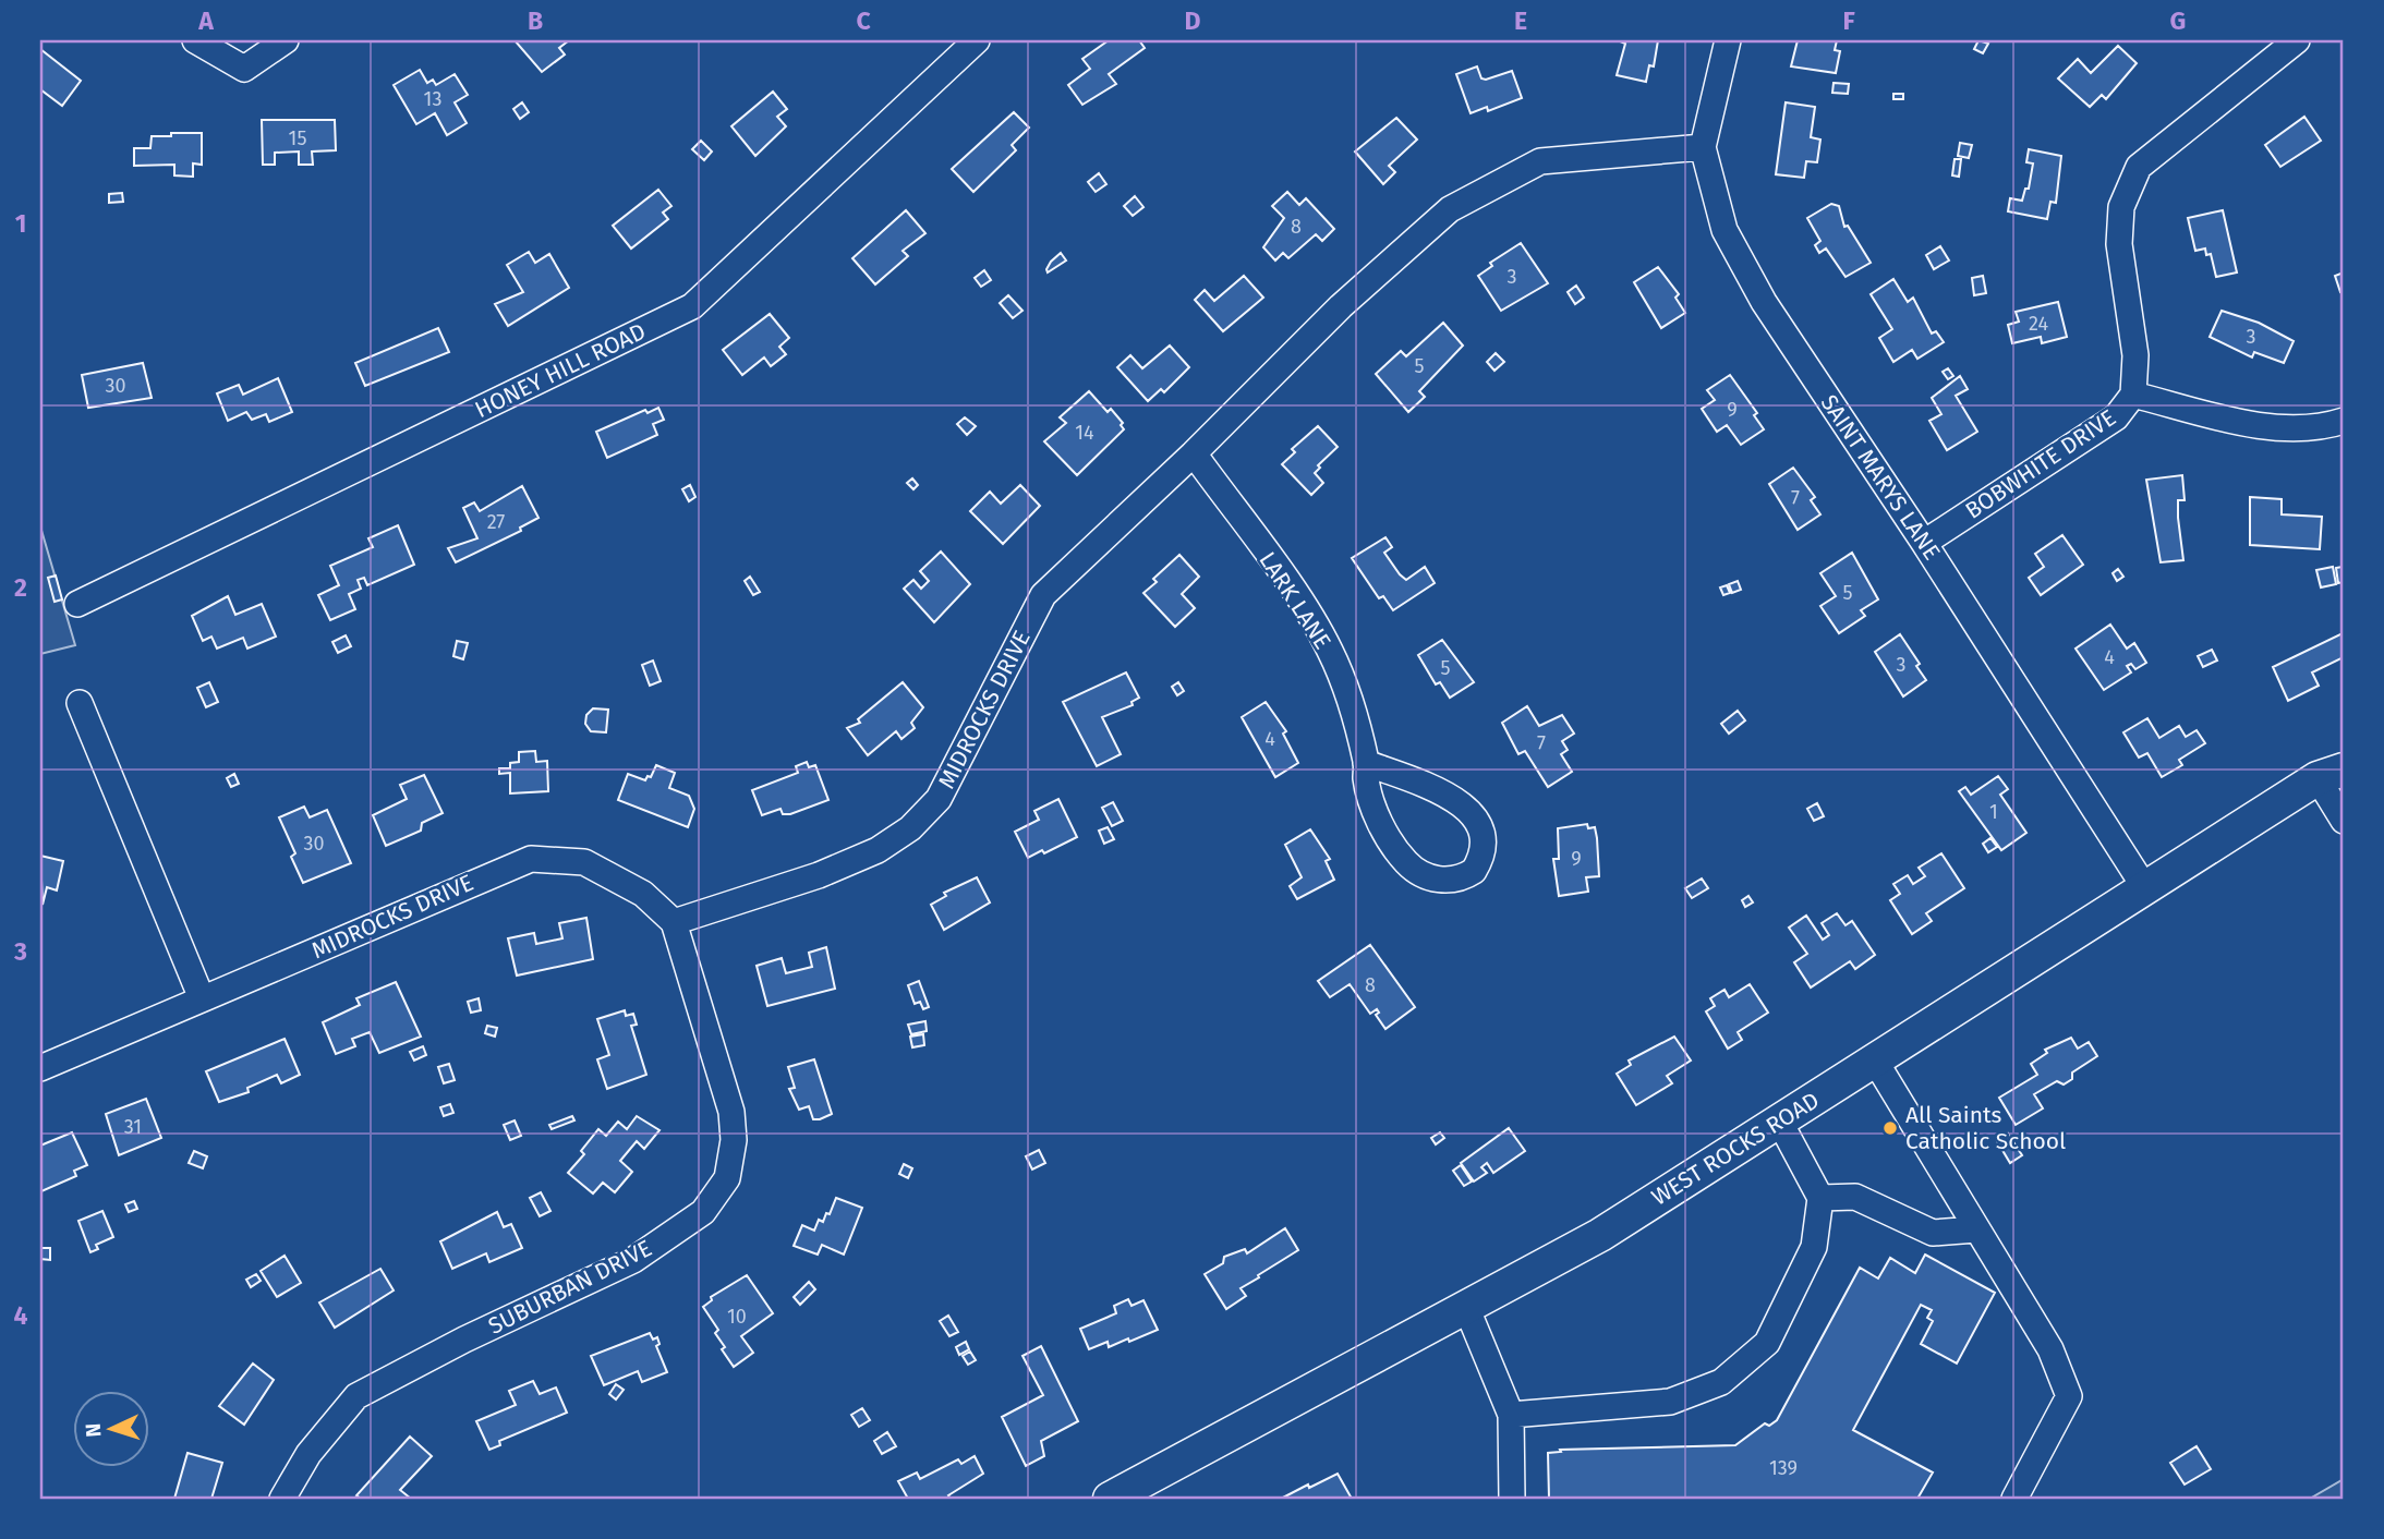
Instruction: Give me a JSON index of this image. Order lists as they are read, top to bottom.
{
  "streets": {
    "main road": ["WEST ROCKS ROAD"],
    "street": [
      "HONEY HILL ROAD",
      "BOBWHITE DRIVE",
      "SAINT MARYS LANE",
      "LARK LANE",
      "MIDROCKS DRIVE",
      "SUBURBAN DRIVE"
    ]
  },
  "crossings": [
    ["BOBWHITE DRIVE", "SAINT MARYS LANE"],
    ["SAINT MARYS LANE", "MIDROCKS DRIVE"],
    ["SAINT MARYS LANE", "WEST ROCKS ROAD"],
    ["LARK LANE", "MIDROCKS DRIVE"],
    ["MIDROCKS DRIVE", "SUBURBAN DRIVE"]
  ],
  "places": ["All Saints Catholic School"],
  "house_numbers": [
    "13",
    "15",
    "8",
    "3",
    "24",
    "3",
    "5",
    "30",
    "9",
    "14",
    "7",
    "27",
    "5",
    "4",
    "3",
    "5",
    "4",
    "7",
    "1",
    "30",
    "9",
    "8",
    "31",
    "10",
    "139"
  ],
  "north": "left",
  "grid": {
    "columns": [
      "A",
      "B",
      "C",
      "D",
      "E",
      "F",
      "G"
    ],
    "rows": [
      "1",
      "2",
      "3",
      "4"
    ]
  }
}
